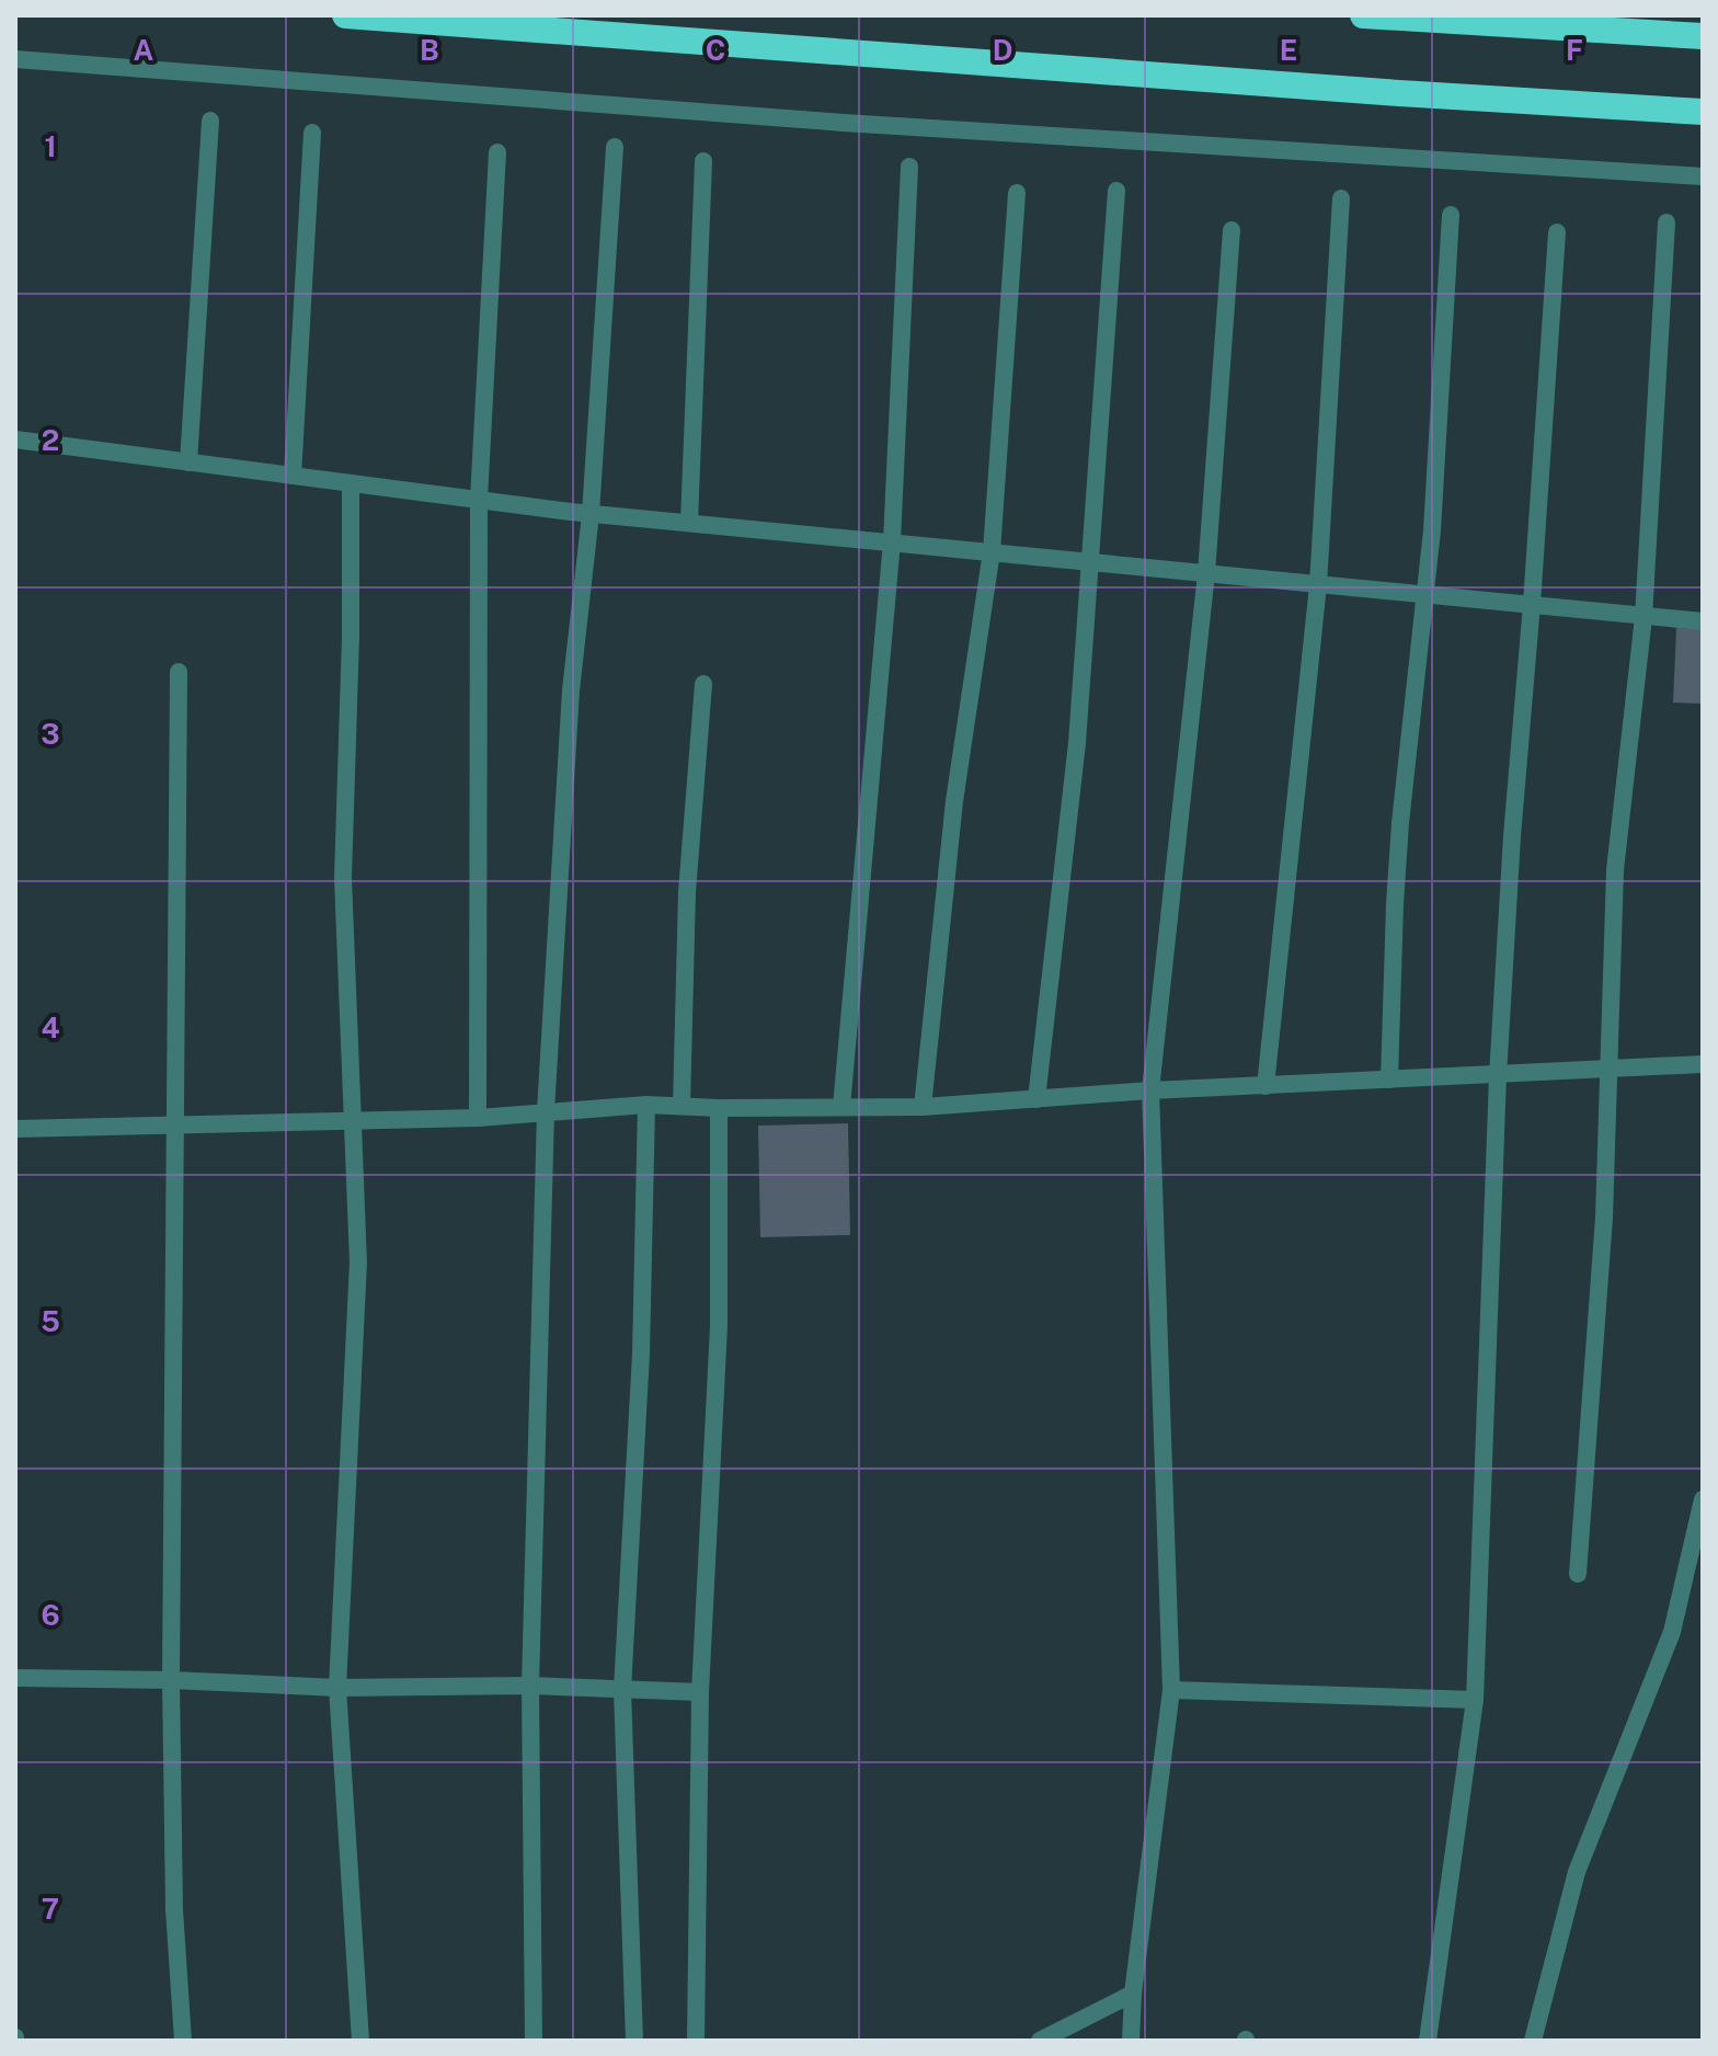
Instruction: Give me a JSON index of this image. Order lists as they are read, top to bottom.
{
  "grid": {
    "columns": [
      "A",
      "B",
      "C",
      "D",
      "E",
      "F"
    ],
    "rows": [
      "1",
      "2",
      "3",
      "4",
      "5",
      "6",
      "7"
    ]
  }
}
